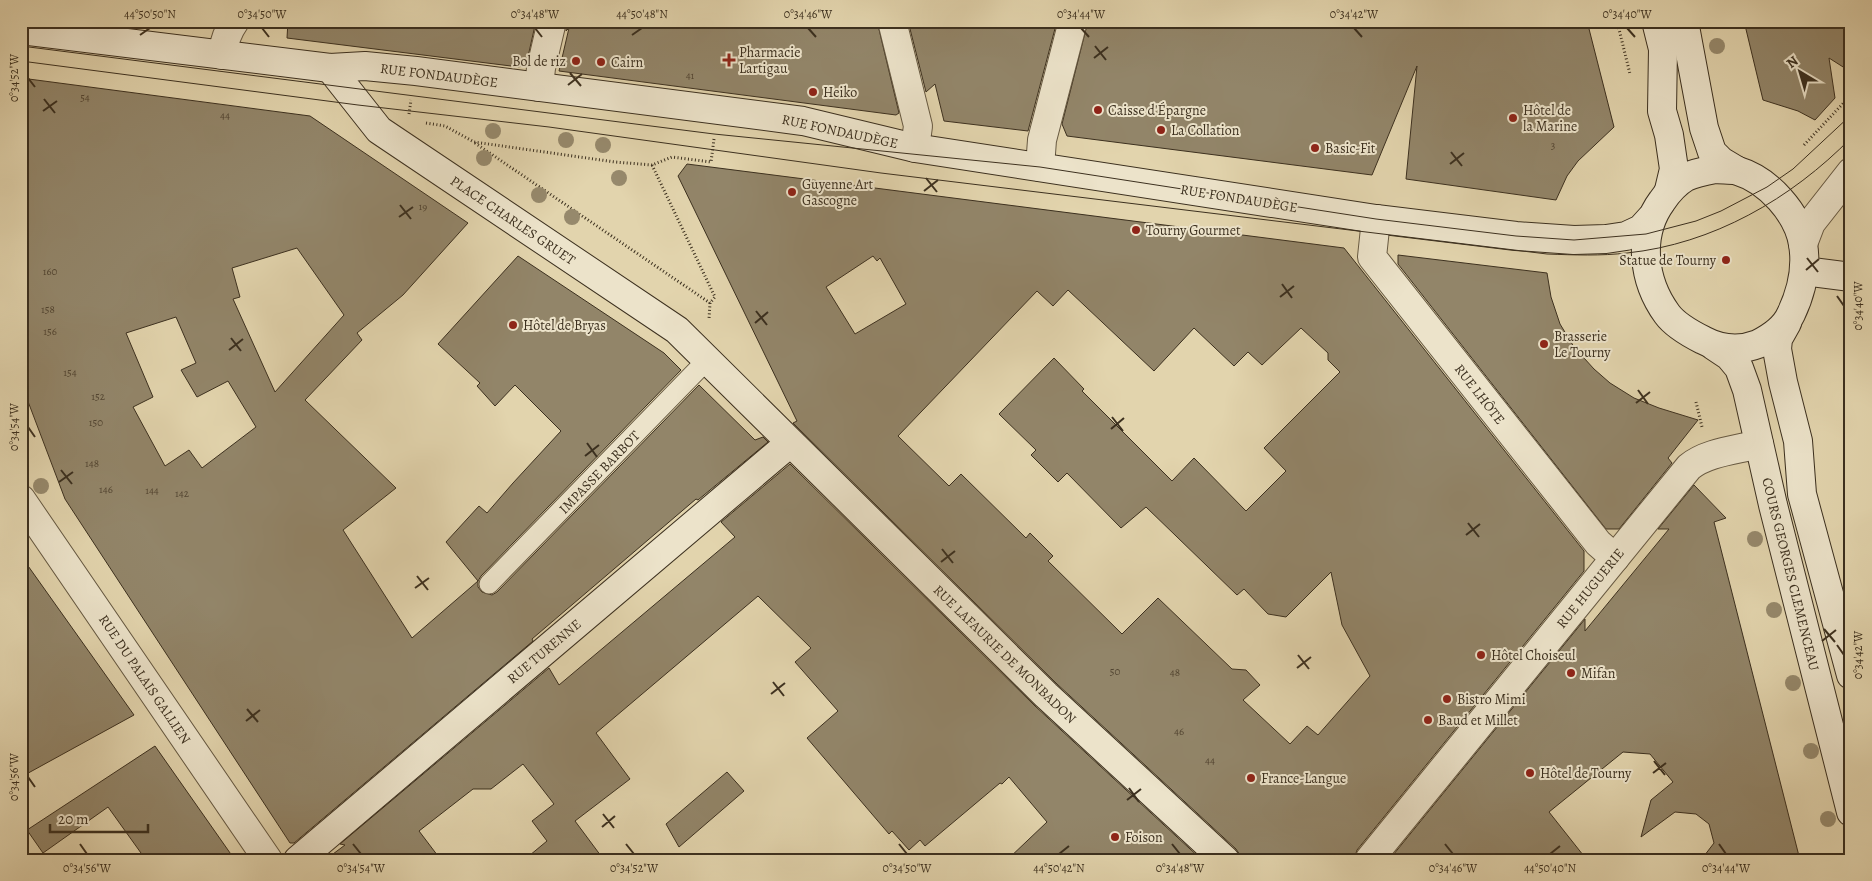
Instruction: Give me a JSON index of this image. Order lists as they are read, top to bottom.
{
  "streets": {
    "street": [
      "RUE FONDAUDÈGE",
      "PLACE CHARLES GRUET",
      "RUE LHÔTE",
      "COURS GEORGES CLEMENCEAU",
      "RUE HUGUERIE",
      "RUE TURENNE",
      "RUE LAFAURIE DE MONBADON",
      "RUE DU PALAIS GALLIEN"
    ],
    "lane": ["IMPASSE BARBOT"]
  },
  "crossings": [
    ["RUE FONDAUDÈGE", "PLACE CHARLES GRUET"],
    ["RUE FONDAUDÈGE", "RUE LHÔTE"],
    ["RUE FONDAUDÈGE", "COURS GEORGES CLEMENCEAU"],
    ["PLACE CHARLES GRUET", "IMPASSE BARBOT"],
    ["PLACE CHARLES GRUET", "RUE TURENNE"],
    ["PLACE CHARLES GRUET", "RUE LAFAURIE DE MONBADON"],
    ["RUE LHÔTE", "RUE HUGUERIE"],
    ["COURS GEORGES CLEMENCEAU", "RUE HUGUERIE"],
    ["RUE TURENNE", "RUE LAFAURIE DE MONBADON"]
  ],
  "places": {
    "health": ["Pharmacie Lartigau"],
    "other": [
      "Bol de riz",
      "Cairn",
      "Heiko",
      "Caisse d'Épargne",
      "Hôtel de la Marine",
      "La Collation",
      "Basic-Fit",
      "Guyenne Art Gascogne",
      "Tourny Gourmet",
      "Statue de Tourny",
      "Hôtel de Bryas",
      "Brasserie Le Tourny",
      "Hôtel Choiseul",
      "Mifan",
      "Bistro Mimi",
      "Baud et Millet",
      "Hôtel de Tourny",
      "France-Langue",
      "Foison"
    ]
  },
  "house_numbers": [
    "41",
    "54",
    "44",
    "3",
    "19",
    "160",
    "158",
    "156",
    "154",
    "152",
    "150",
    "148",
    "146",
    "144",
    "142",
    "50",
    "48",
    "46",
    "44"
  ],
  "scale_bar": "20 m",
  "north": "top left",
  "coordinates": [
    "44°50'50\"N",
    "0°34'50\"W",
    "0°34'48\"W",
    "44°50'48\"N",
    "0°34'46\"W",
    "0°34'44\"W",
    "0°34'42\"W",
    "0°34'40\"W",
    "0°34'52\"W",
    "0°34'54\"W",
    "0°34'56\"W",
    "44°50'42\"N",
    "44°50'40\"N"
  ]
}
